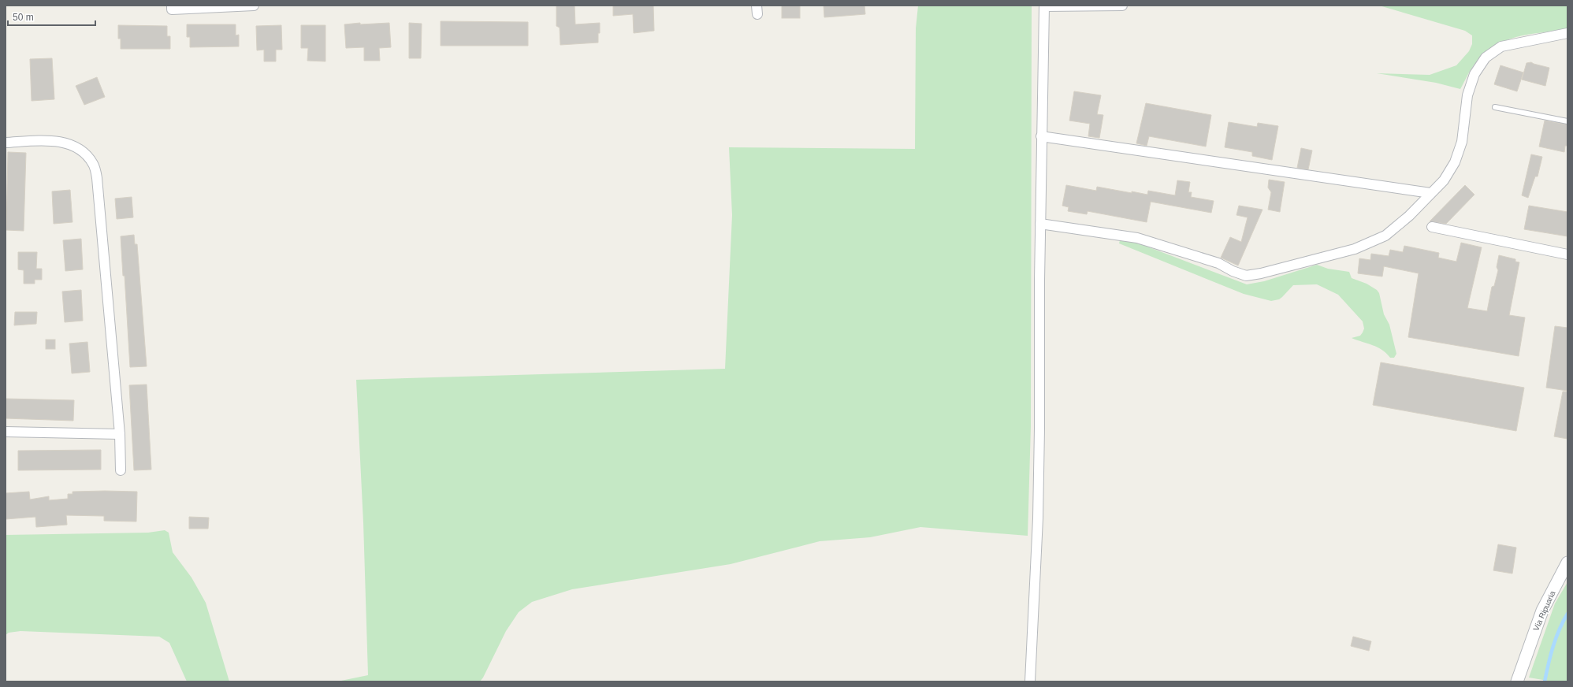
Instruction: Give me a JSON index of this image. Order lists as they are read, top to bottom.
{
  "streets": {
    "street": ["Via Ripuaria"]
  },
  "scale_bar": "50 m"
}
